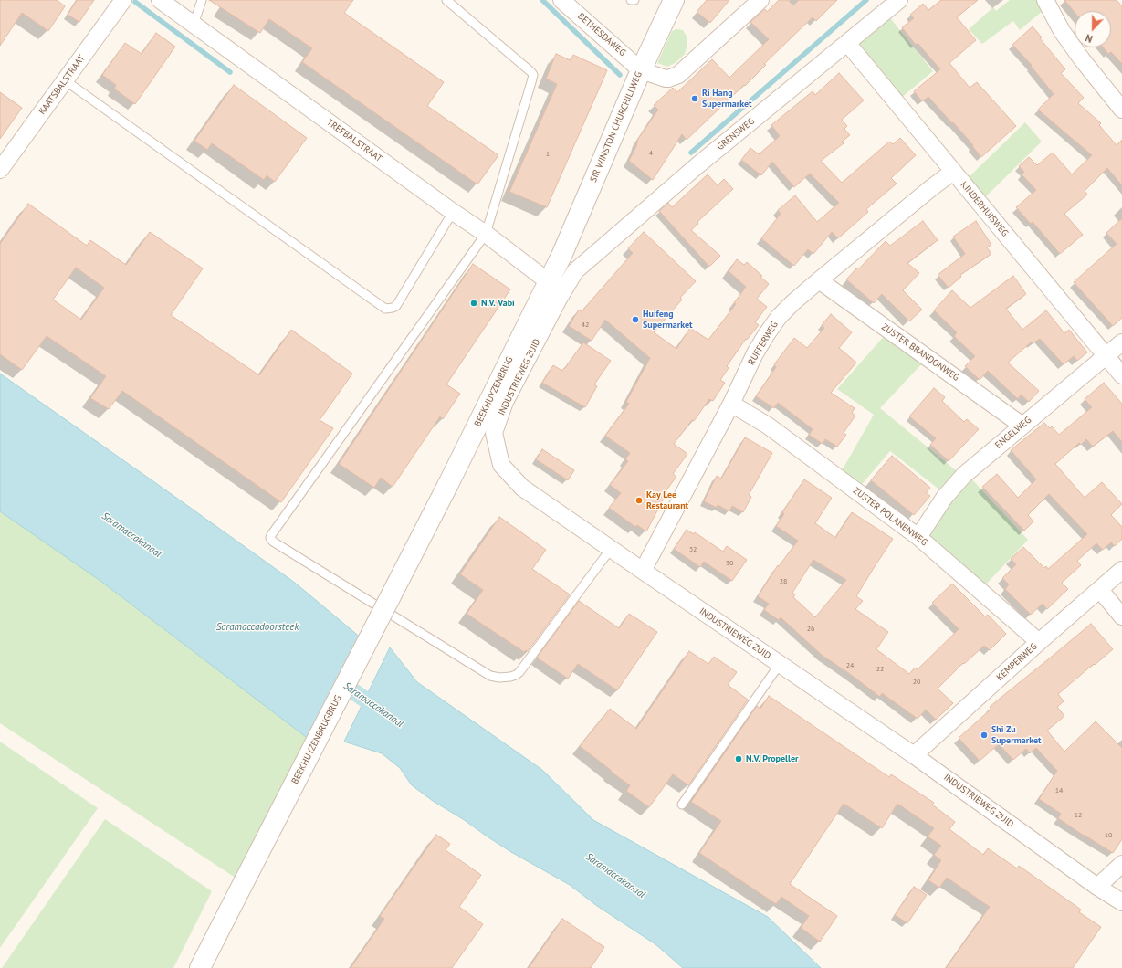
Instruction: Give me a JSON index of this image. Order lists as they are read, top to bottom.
{
  "streets": {
    "street": [
      "BETHESDAWEG",
      "KAATSBALSTRAAT",
      "SIR WINSTON CHURCHILLWEG",
      "GRENSWEG",
      "TREFBALSTRAAT",
      "KINDERHUISWEG",
      "RUFFERWEG",
      "ZUSTER BRANDONWEG",
      "INDUSTRIEWEG ZUID",
      "BEEKHUYZENBRUG",
      "ENGELWEG",
      "ZUSTER POLANENWEG",
      "KEMPERWEG",
      "BEEKHUYZENBRUGBRUG"
    ]
  },
  "crossings": [
    ["BETHESDAWEG", "SIR WINSTON CHURCHILLWEG"],
    ["SIR WINSTON CHURCHILLWEG", "GRENSWEG"],
    ["SIR WINSTON CHURCHILLWEG", "TREFBALSTRAAT"],
    ["SIR WINSTON CHURCHILLWEG", "INDUSTRIEWEG ZUID"],
    ["SIR WINSTON CHURCHILLWEG", "BEEKHUYZENBRUG"],
    ["GRENSWEG", "TREFBALSTRAAT"],
    ["GRENSWEG", "KINDERHUISWEG"],
    ["GRENSWEG", "INDUSTRIEWEG ZUID"],
    ["GRENSWEG", "BEEKHUYZENBRUG"],
    ["TREFBALSTRAAT", "INDUSTRIEWEG ZUID"],
    ["TREFBALSTRAAT", "BEEKHUYZENBRUG"],
    ["KINDERHUISWEG", "RUFFERWEG"],
    ["KINDERHUISWEG", "ENGELWEG"],
    ["RUFFERWEG", "ZUSTER BRANDONWEG"],
    ["RUFFERWEG", "INDUSTRIEWEG ZUID"],
    ["RUFFERWEG", "ZUSTER POLANENWEG"],
    ["ZUSTER BRANDONWEG", "ENGELWEG"],
    ["INDUSTRIEWEG ZUID", "BEEKHUYZENBRUG"],
    ["INDUSTRIEWEG ZUID", "KEMPERWEG"],
    ["BEEKHUYZENBRUG", "BEEKHUYZENBRUGBRUG"],
    ["ENGELWEG", "ZUSTER POLANENWEG"],
    ["ZUSTER POLANENWEG", "KEMPERWEG"]
  ],
  "water": ["Saramaccakanaal", "Saramaccadoorsteek"],
  "places": [
    "Ri Hang Supermarket",
    "N.V. Vabi",
    "Huifeng Supermarket",
    "Kay Lee Restaurant",
    "Shi Zu Supermarket",
    "N.V. Propeller"
  ],
  "house_numbers": [
    "4",
    "1",
    "42",
    "32",
    "30",
    "28",
    "26",
    "24",
    "22",
    "20",
    "14",
    "12",
    "10"
  ],
  "north": "bottom"
}
